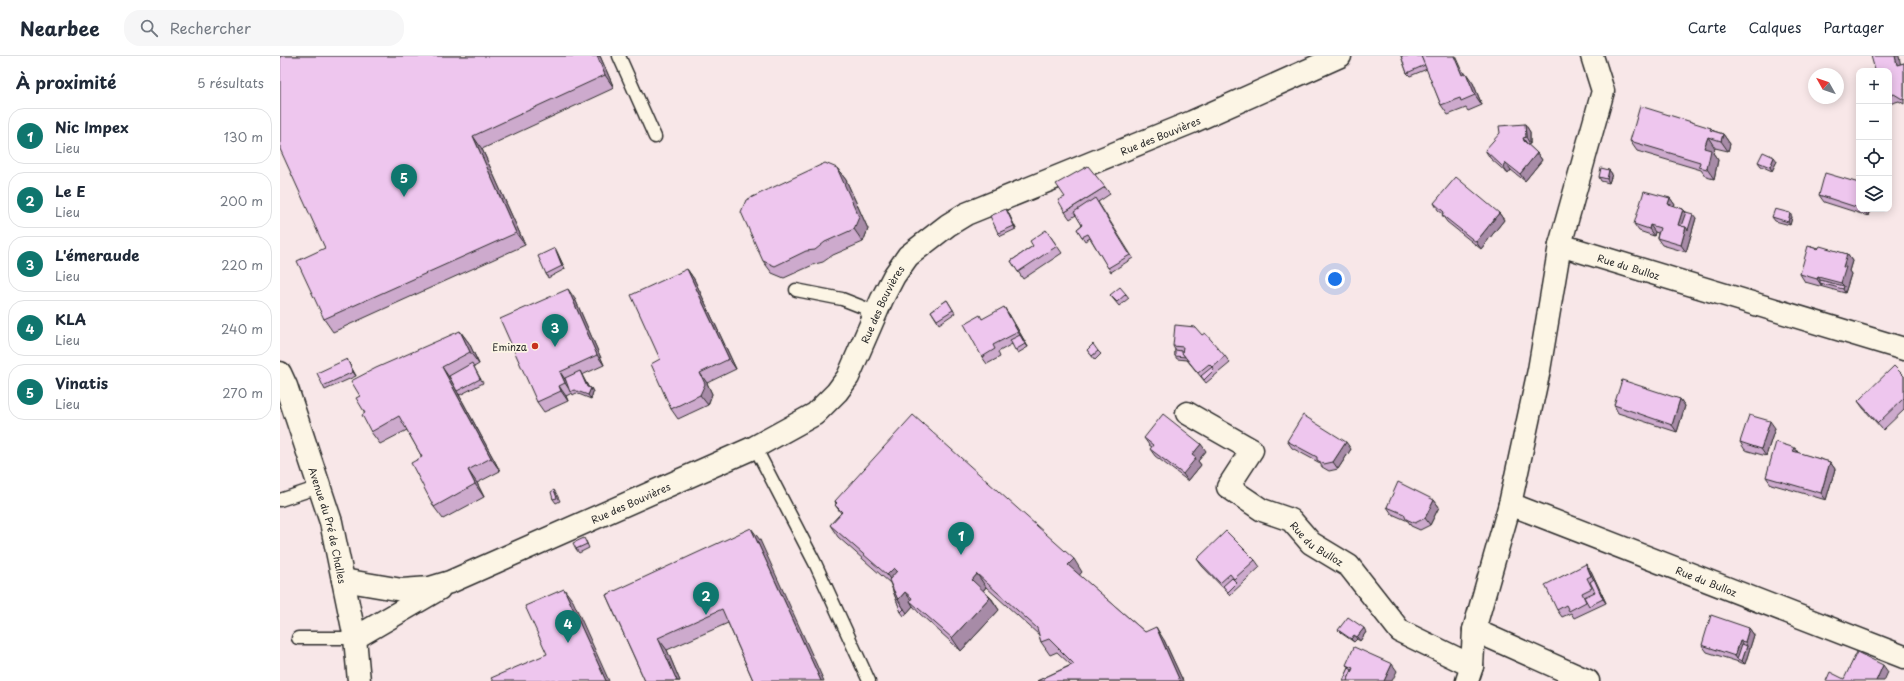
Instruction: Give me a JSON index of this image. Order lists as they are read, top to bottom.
{
  "streets": {
    "street": ["Rue des Bouvières", "Rue du Bulloz", "Avenue du Pré de Challes"]
  },
  "crossings": [
    ["Rue des Bouvières", "Avenue du Pré de Challes"]
  ],
  "places": ["Eminza"],
  "north": "top left",
  "page": {
    "header": "Nearbee",
    "search": "Rechercher",
    "nav": ["Carte", "Calques", "Partager"],
    "heading": ["À proximité", "5 résultats"],
    "map_buttons": ["+", "−"],
    "list": [
      {
        "mark": "1",
        "name": "Nic Impex",
        "note": "Lieu",
        "value": "130 m"
      },
      {
        "mark": "2",
        "name": "Le E",
        "note": "Lieu",
        "value": "200 m"
      },
      {
        "mark": "3",
        "name": "L'émeraude",
        "note": "Lieu",
        "value": "220 m"
      },
      {
        "mark": "4",
        "name": "KLA",
        "note": "Lieu",
        "value": "240 m"
      },
      {
        "mark": "5",
        "name": "Vinatis",
        "note": "Lieu",
        "value": "270 m"
      }
    ],
    "pins": [
      "5",
      "3",
      "1",
      "2",
      "4"
    ]
  }
}
